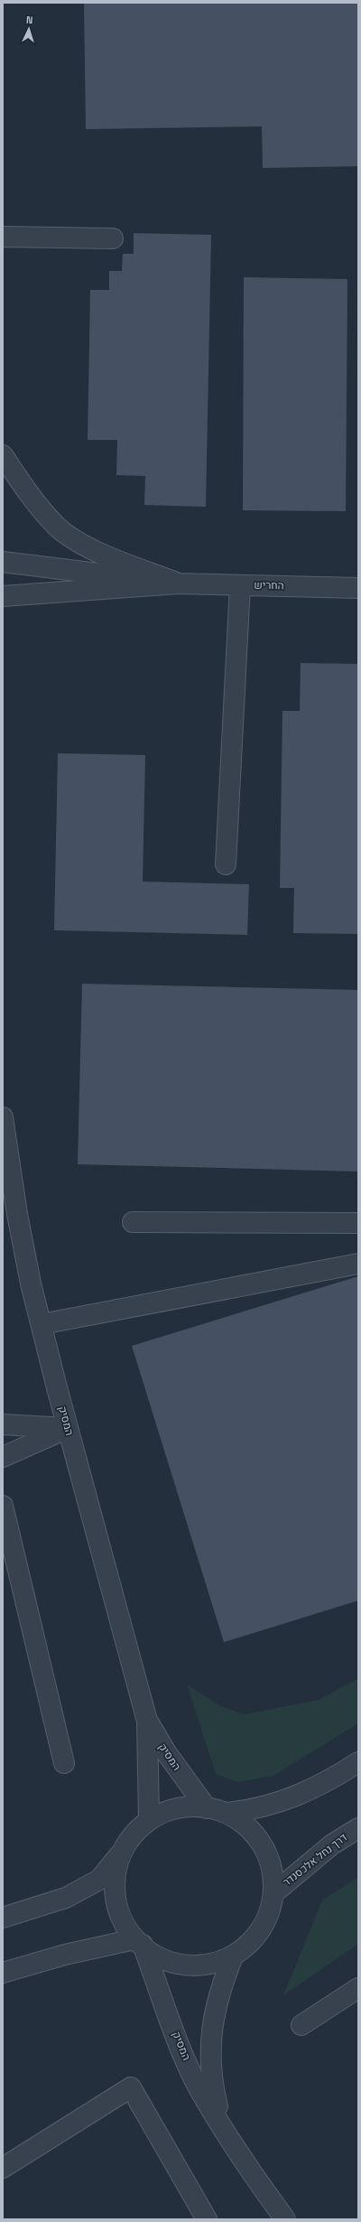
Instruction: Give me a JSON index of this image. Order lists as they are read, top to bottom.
{
  "streets": {
    "street": ["החריש", "המסיק", "דרך נחל אלכסנדר"]
  },
  "north": "top"
}
